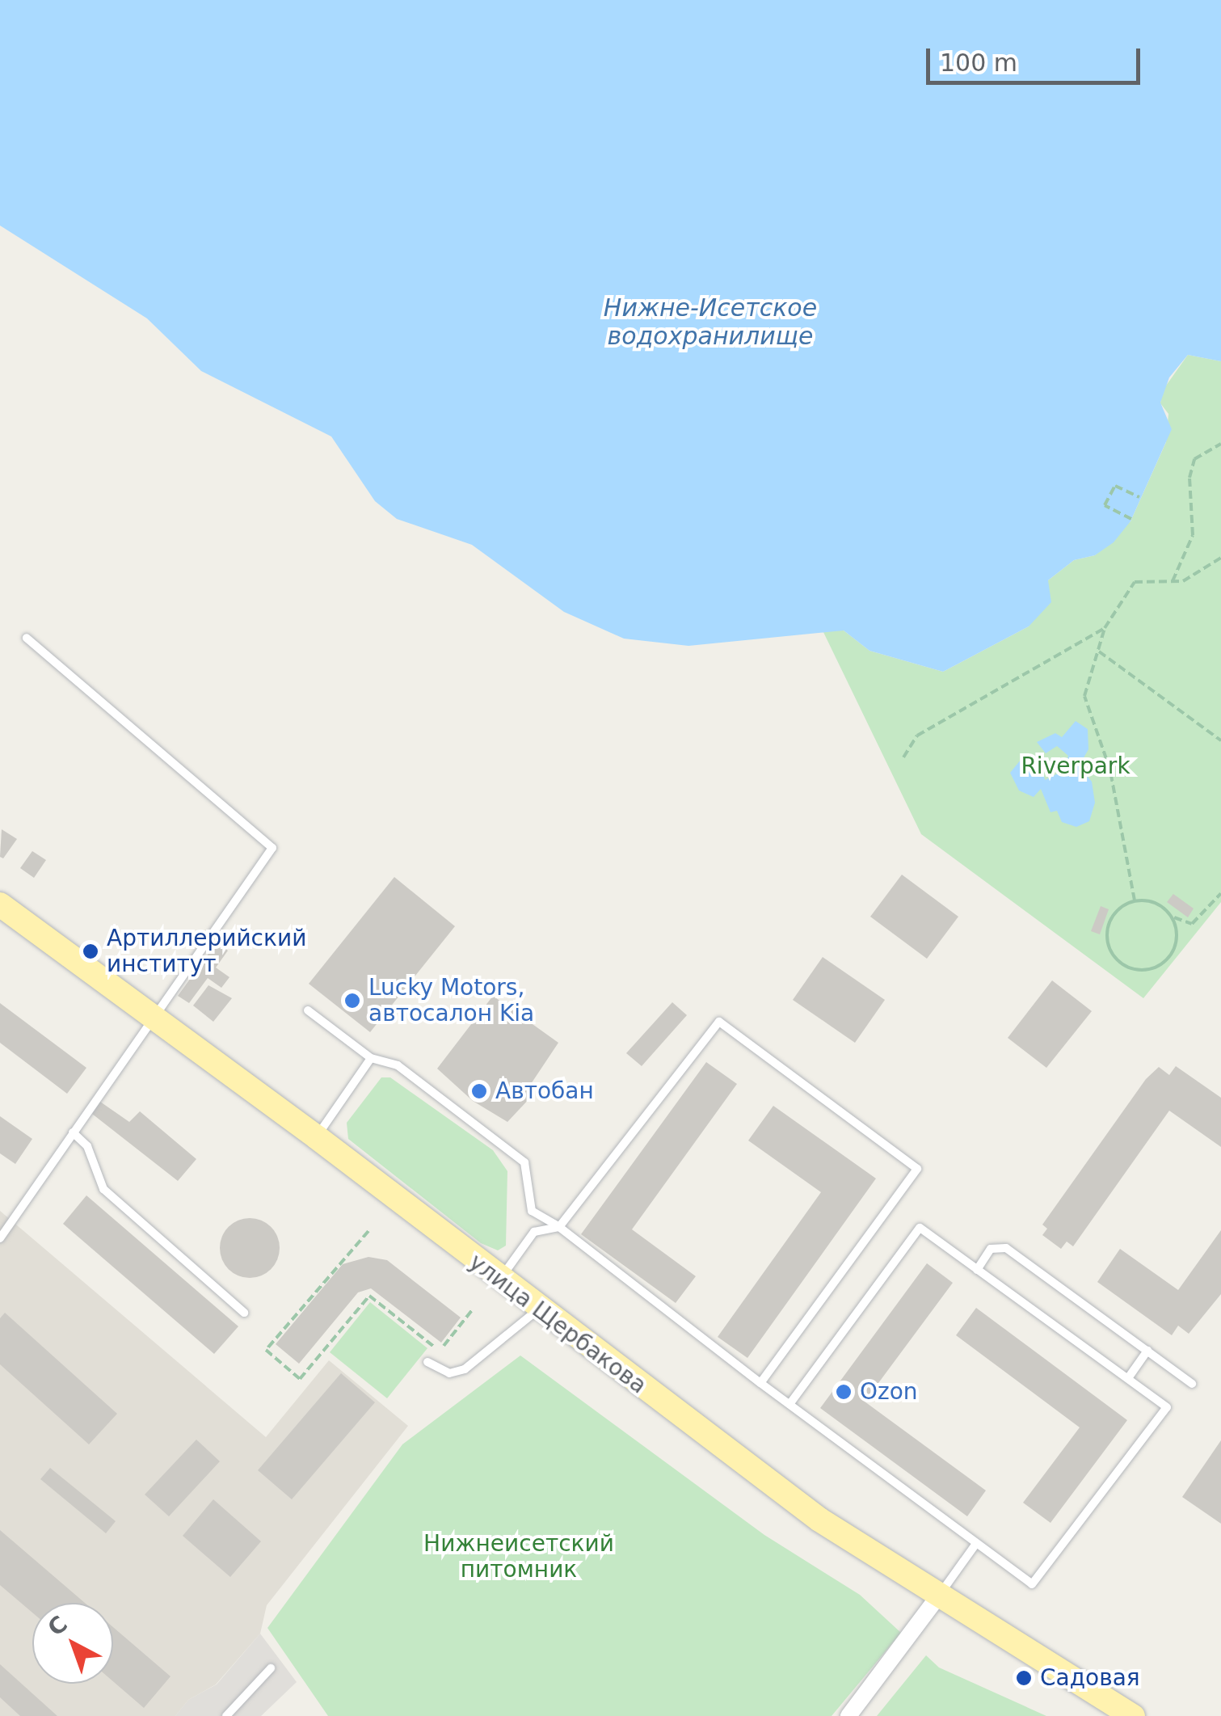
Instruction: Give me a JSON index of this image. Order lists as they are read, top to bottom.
{
  "streets": {
    "main road": ["улица Щербакова"]
  },
  "water": ["Нижне-Исетское водохранилище"],
  "parks": ["Riverpark", "Нижнеисетский питомник"],
  "places": [
    "Артиллерийский институт",
    "Lucky Motors, автосалон Kia",
    "Автобан",
    "Ozon",
    "Садовая"
  ],
  "scale_bar": "100 m",
  "north": "top left"
}
